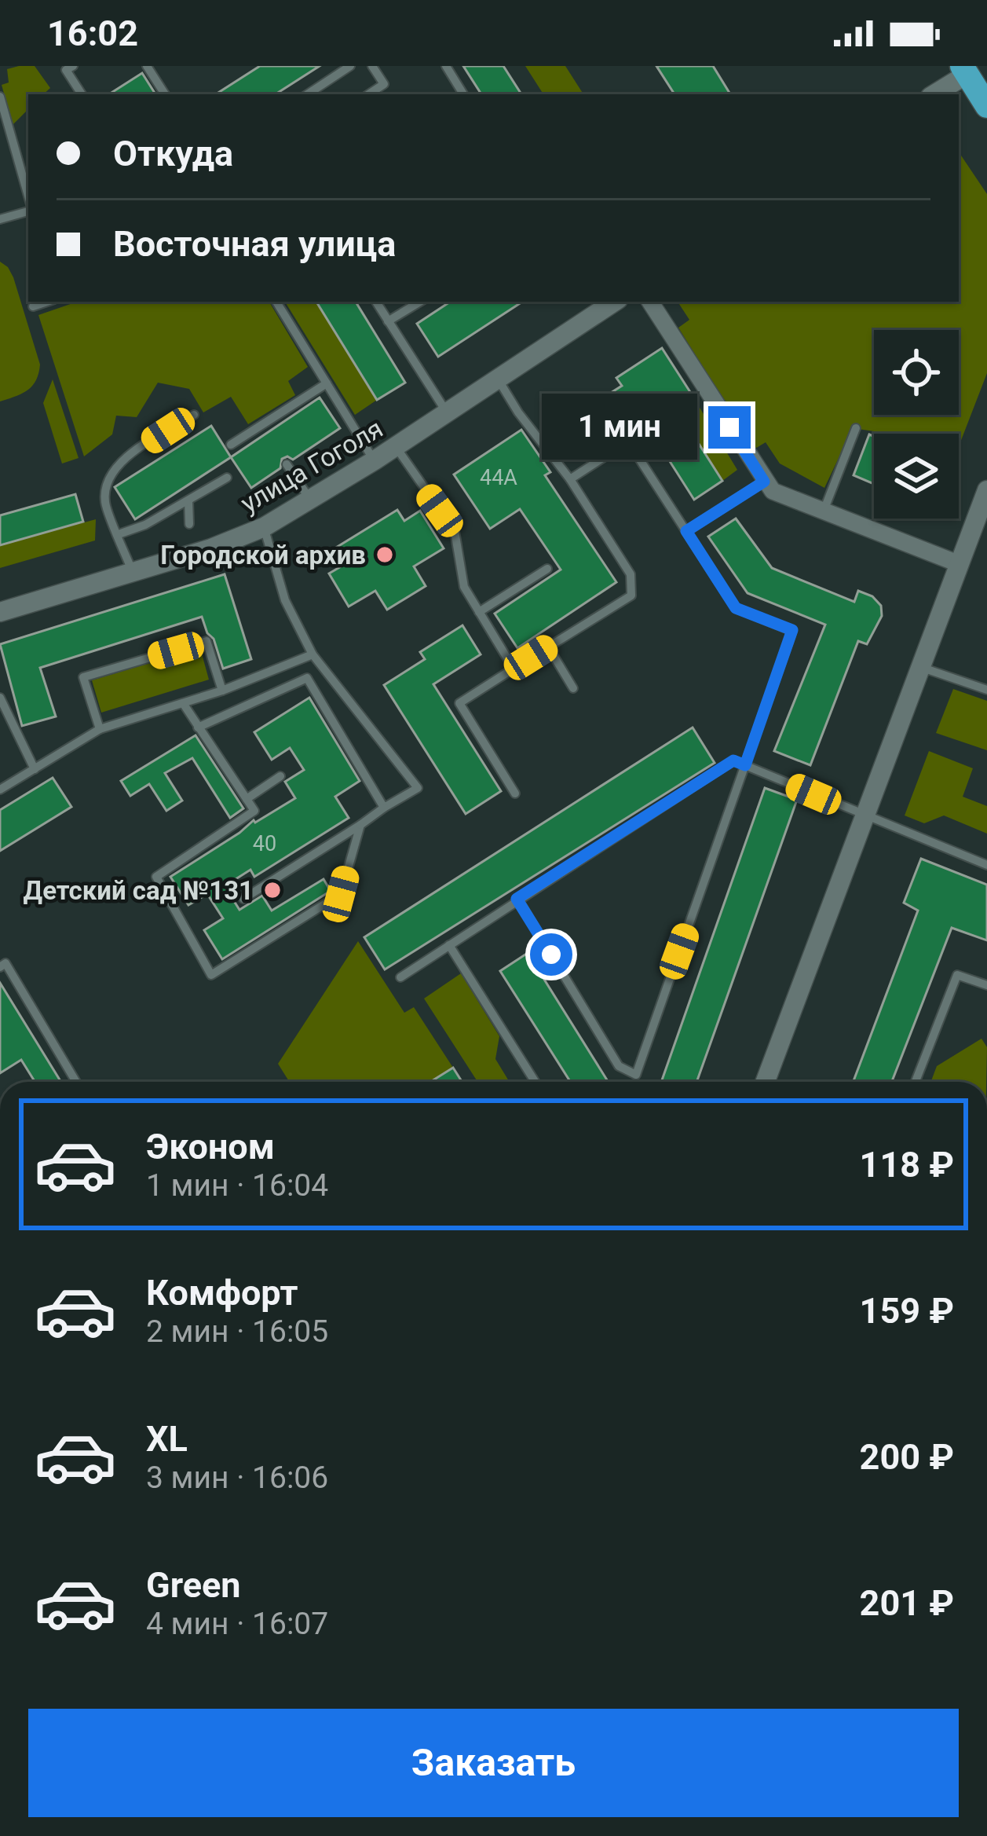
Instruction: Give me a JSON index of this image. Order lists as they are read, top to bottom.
{
  "streets": {
    "street": ["улица Гоголя"]
  },
  "places": ["Городской архив", "Детский сад №131"],
  "house_numbers": ["44А", "40"],
  "page": {
    "status": "16:02",
    "banner": ["Откуда", "Восточная улица"],
    "bubble": "1 мин",
    "list": [
      {
        "name": "Эконом",
        "note": "1 мин · 16:04",
        "value": "118 ₽"
      },
      {
        "name": "Комфорт",
        "note": "2 мин · 16:05",
        "value": "159 ₽"
      },
      {
        "name": "XL",
        "note": "3 мин · 16:06",
        "value": "200 ₽"
      },
      {
        "name": "Green",
        "note": "4 мин · 16:07",
        "value": "201 ₽"
      }
    ],
    "buttons": "Заказать"
  }
}
